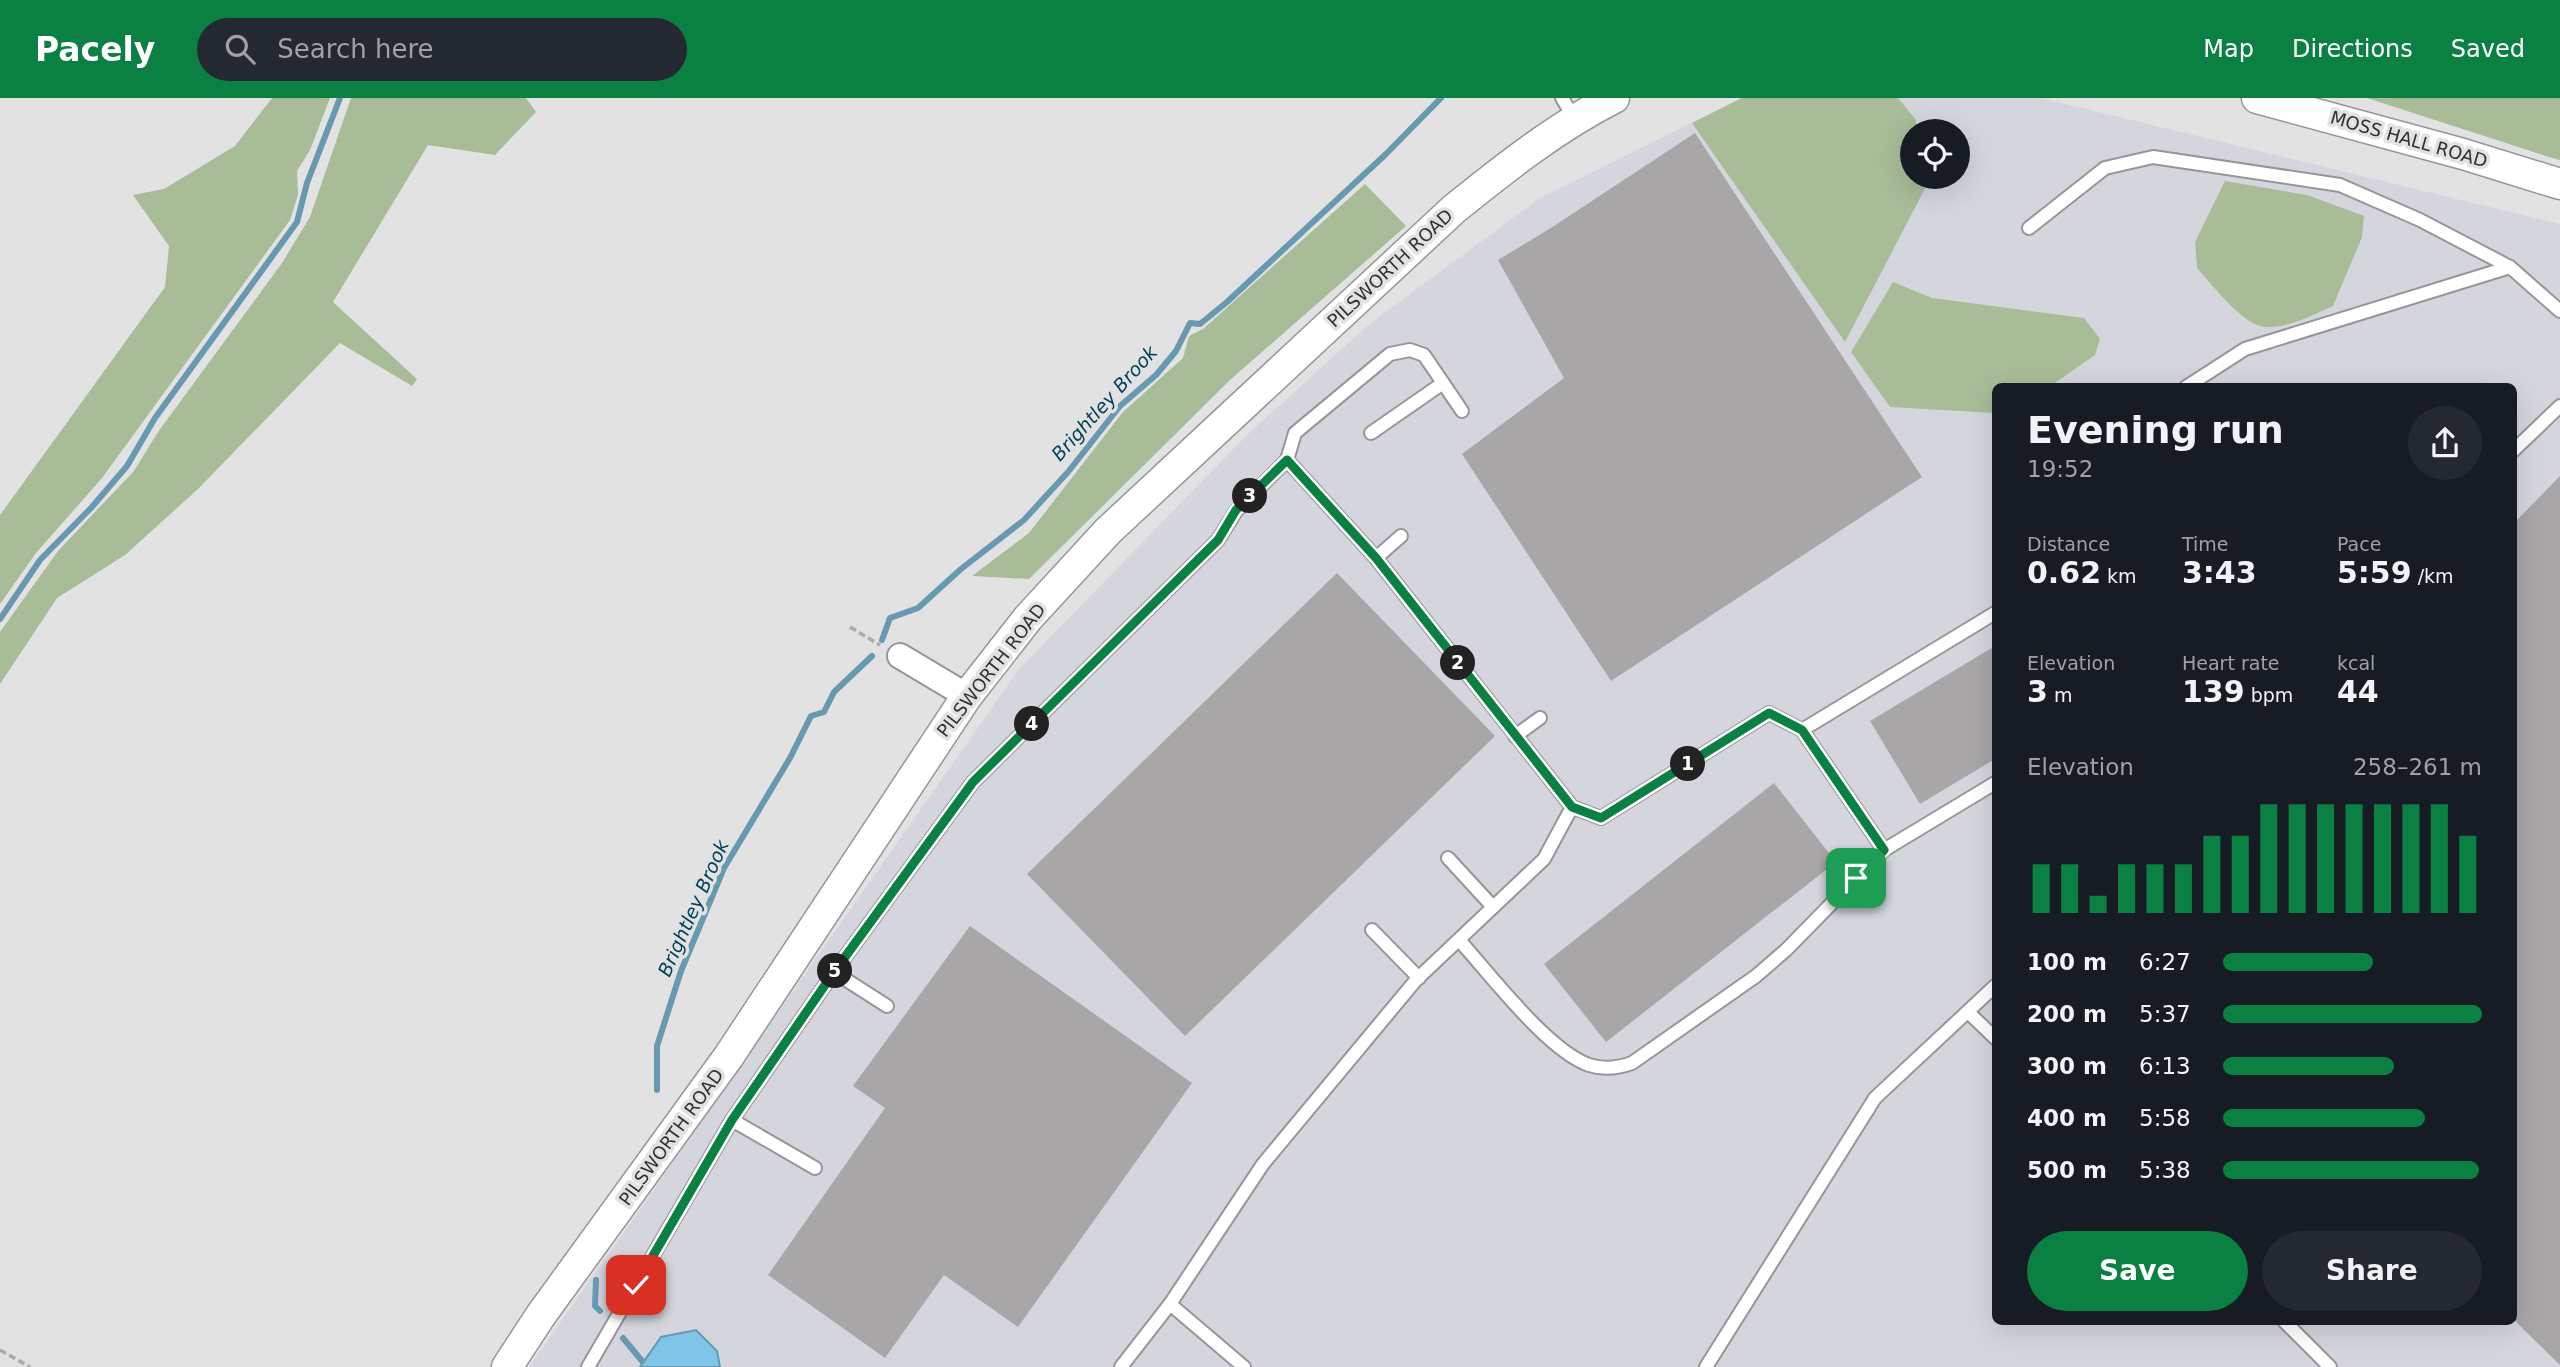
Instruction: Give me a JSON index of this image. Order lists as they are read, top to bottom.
{
  "streets": {
    "street": ["MOSS HALL ROAD", "PILSWORTH ROAD"]
  },
  "water": ["Brightley Brook"],
  "page": {
    "header": "Pacely",
    "search": "Search here",
    "nav": ["Map", "Directions", "Saved"],
    "heading": ["Evening run", "19:52"],
    "pins": [
      "3",
      "2",
      "4",
      "1",
      "5"
    ],
    "stats": [
      ["Distance", "0.62 km"],
      ["Time", "3:43"],
      ["Pace", "5:59 /km"],
      ["Elevation", "3 m"],
      ["Heart rate", "139 bpm"],
      ["kcal", "44"]
    ],
    "chart": ["Elevation", "258–261 m"],
    "list": [
      {
        "name": "100 m",
        "note": "6:27"
      },
      {
        "name": "200 m",
        "note": "5:37"
      },
      {
        "name": "300 m",
        "note": "6:13"
      },
      {
        "name": "400 m",
        "note": "5:58"
      },
      {
        "name": "500 m",
        "note": "5:38"
      }
    ],
    "buttons": ["Save", "Share"]
  }
}
